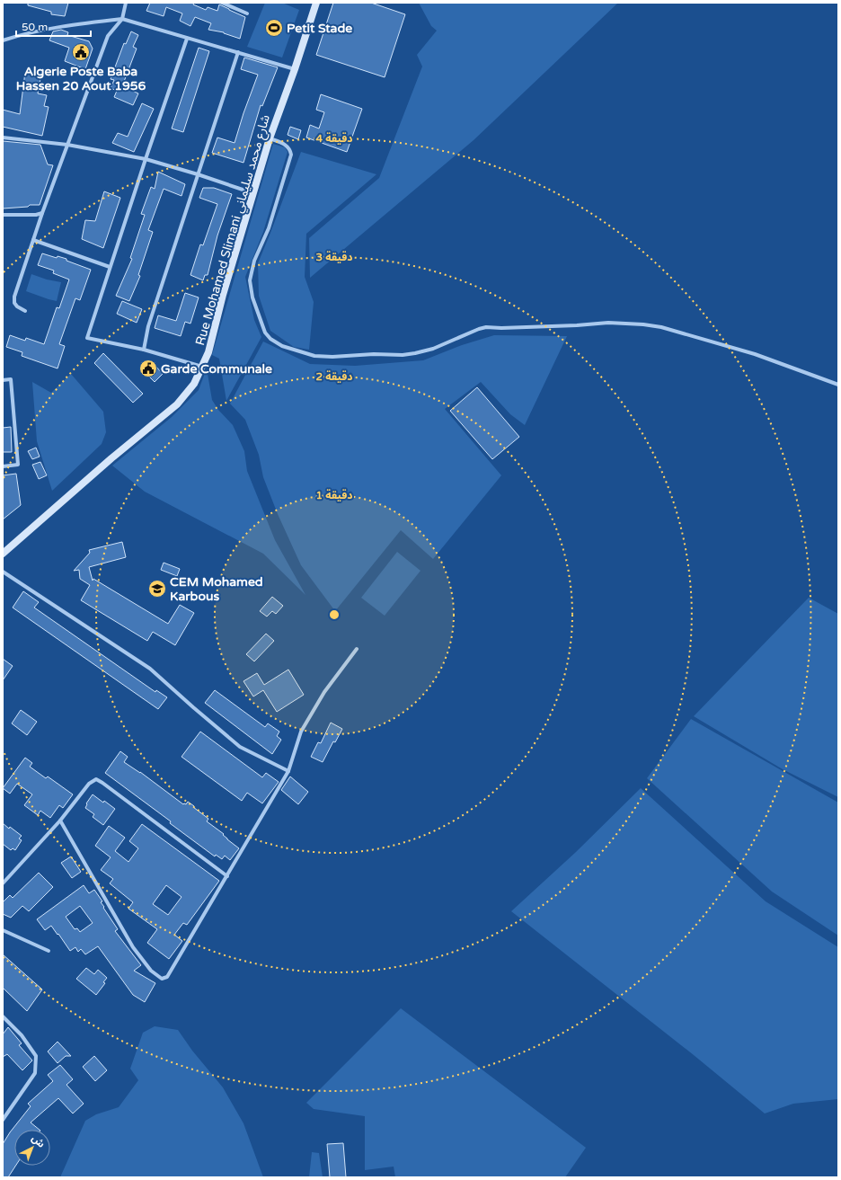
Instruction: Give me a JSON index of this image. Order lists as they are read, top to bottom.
{
  "streets": {
    "street": ["Rue Mohamed Slimani شارع محمد سليماني"]
  },
  "places": {
    "sports": ["Petit Stade"],
    "public building": ["Algerie Poste Baba Hassen 20 Aout 1956", "Garde Communale"],
    "school or university": ["CEM Mohamed Karbous"]
  },
  "scale_bar": "50 m",
  "north": "top right",
  "rings": [
    "4 دقيقة",
    "3 دقيقة",
    "2 دقيقة",
    "1 دقيقة"
  ]
}
